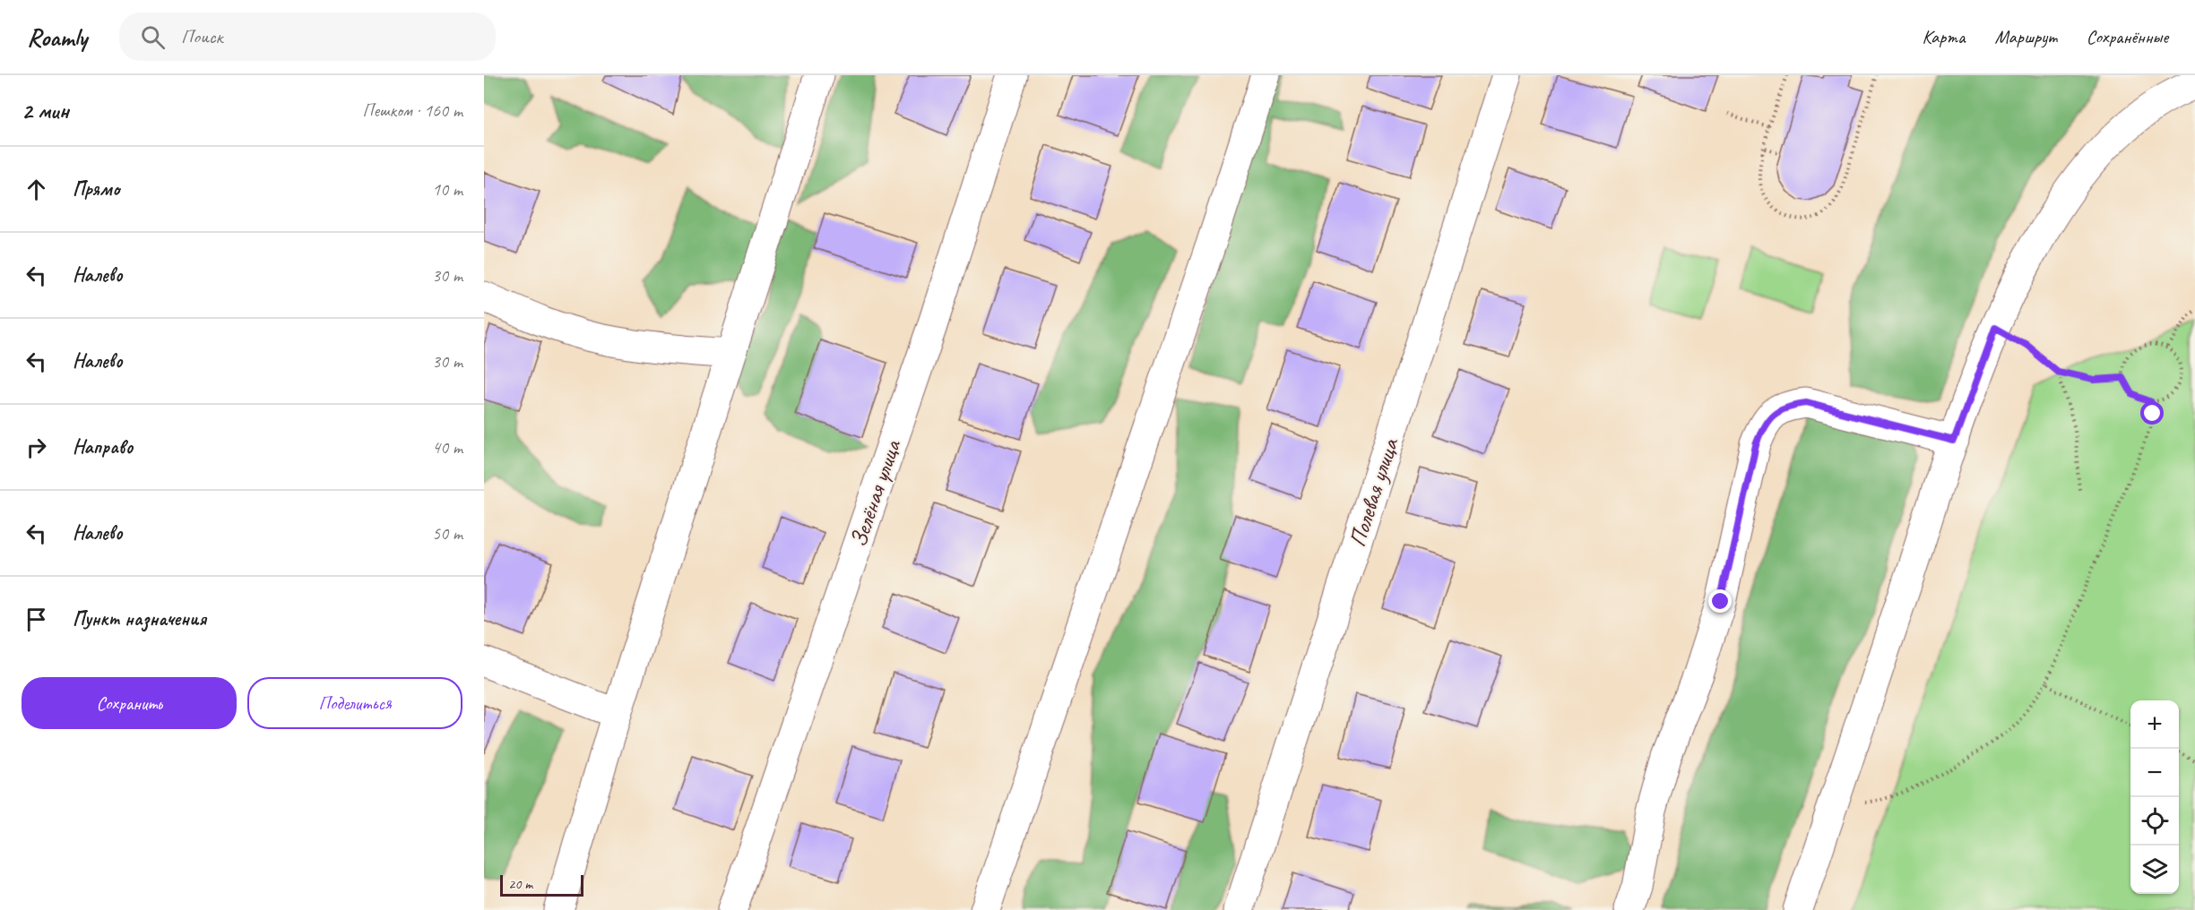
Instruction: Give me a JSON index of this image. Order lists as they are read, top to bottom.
{
  "streets": {
    "street": ["Полевая улица", "Зелёная улица"]
  },
  "scale_bar": "20 m",
  "page": {
    "header": "Roamly",
    "search": "Поиск",
    "nav": ["Карта", "Маршрут", "Сохранённые"],
    "heading": ["2 мин", "Пешком · 160 m"],
    "list": [
      ["Прямо", "10 m"],
      ["Налево", "30 m"],
      ["Налево", "30 m"],
      ["Направо", "40 m"],
      ["Налево", "50 m"],
      "Пункт назначения"
    ],
    "buttons": ["Сохранить", "Поделиться"],
    "map_buttons": ["+", "−"],
    "scale": "20 m"
  }
}
